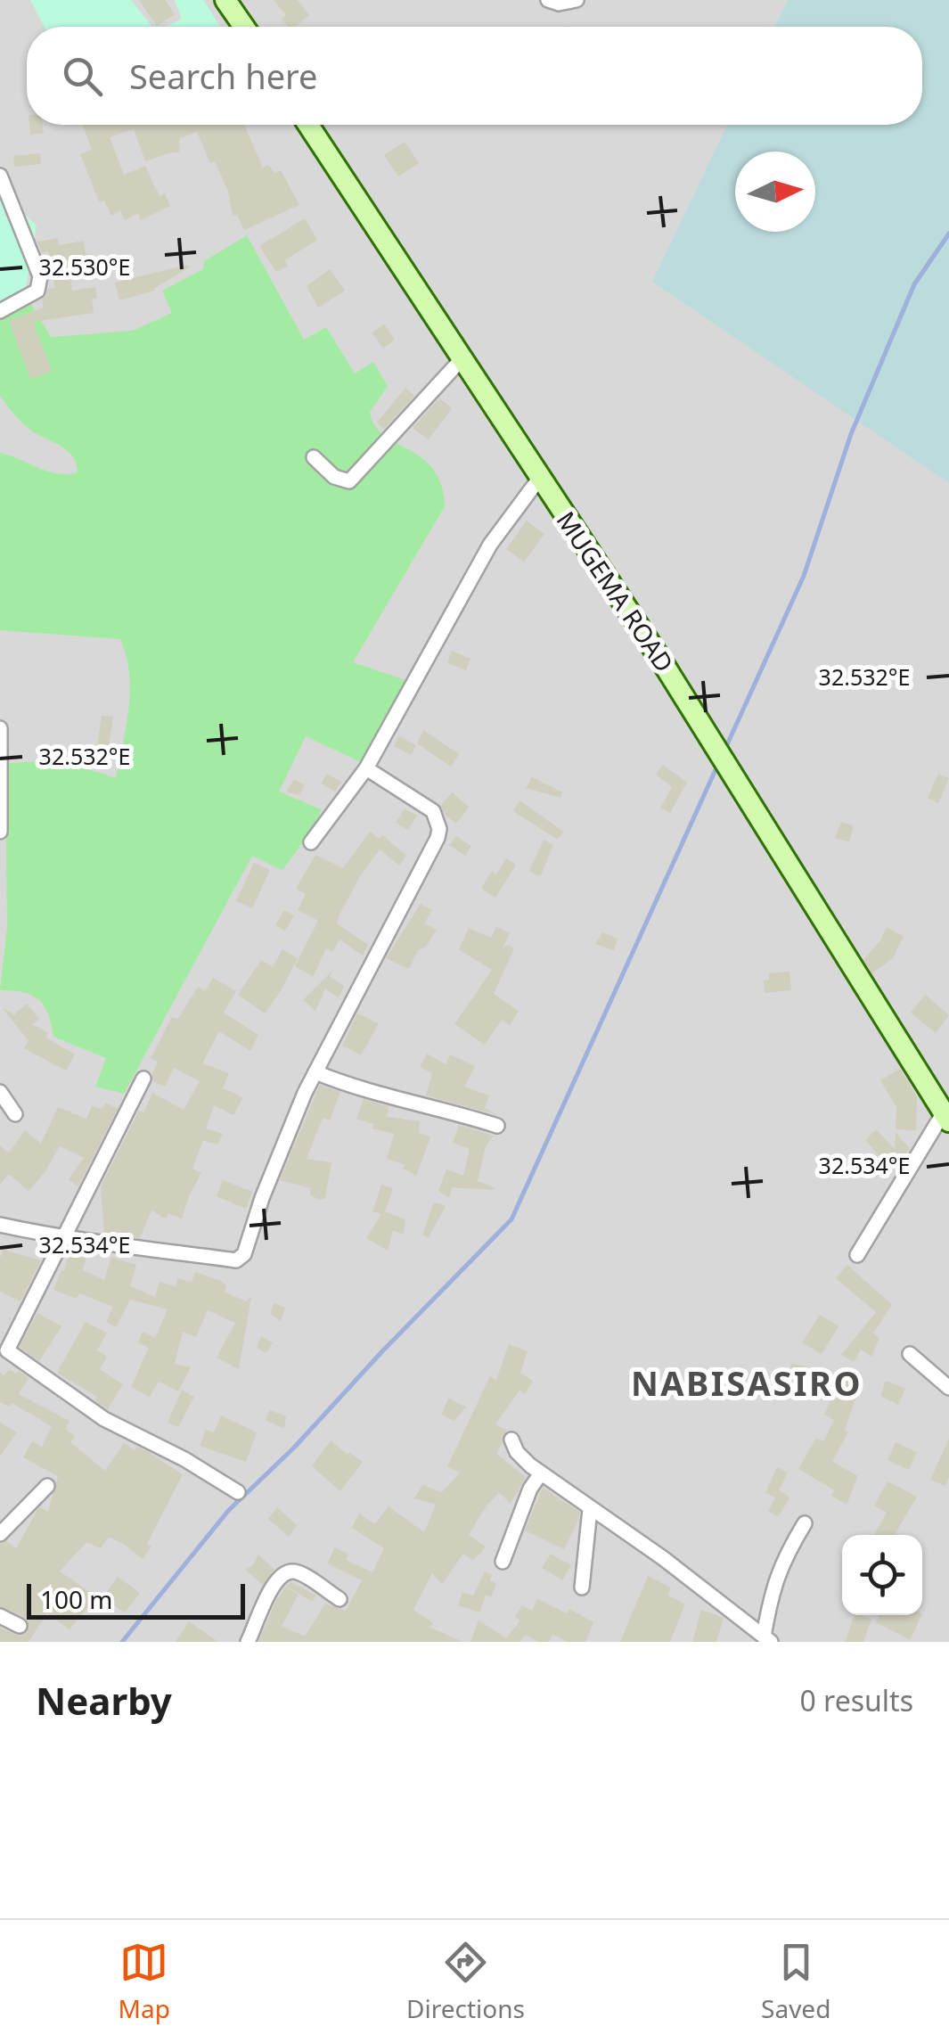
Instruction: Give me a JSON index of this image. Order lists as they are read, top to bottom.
{
  "streets": {
    "street": ["MUGEMA ROAD"]
  },
  "districts": ["NABISASIRO"],
  "scale_bar": "100 m",
  "north": "right",
  "page": {
    "search": "Search here",
    "scale": "100 m",
    "heading": ["Nearby", "0 results"],
    "nav": ["Map", "Directions", "Saved"]
  },
  "coordinates": ["32.530°E", "32.532°E", "32.534°E"]
}
